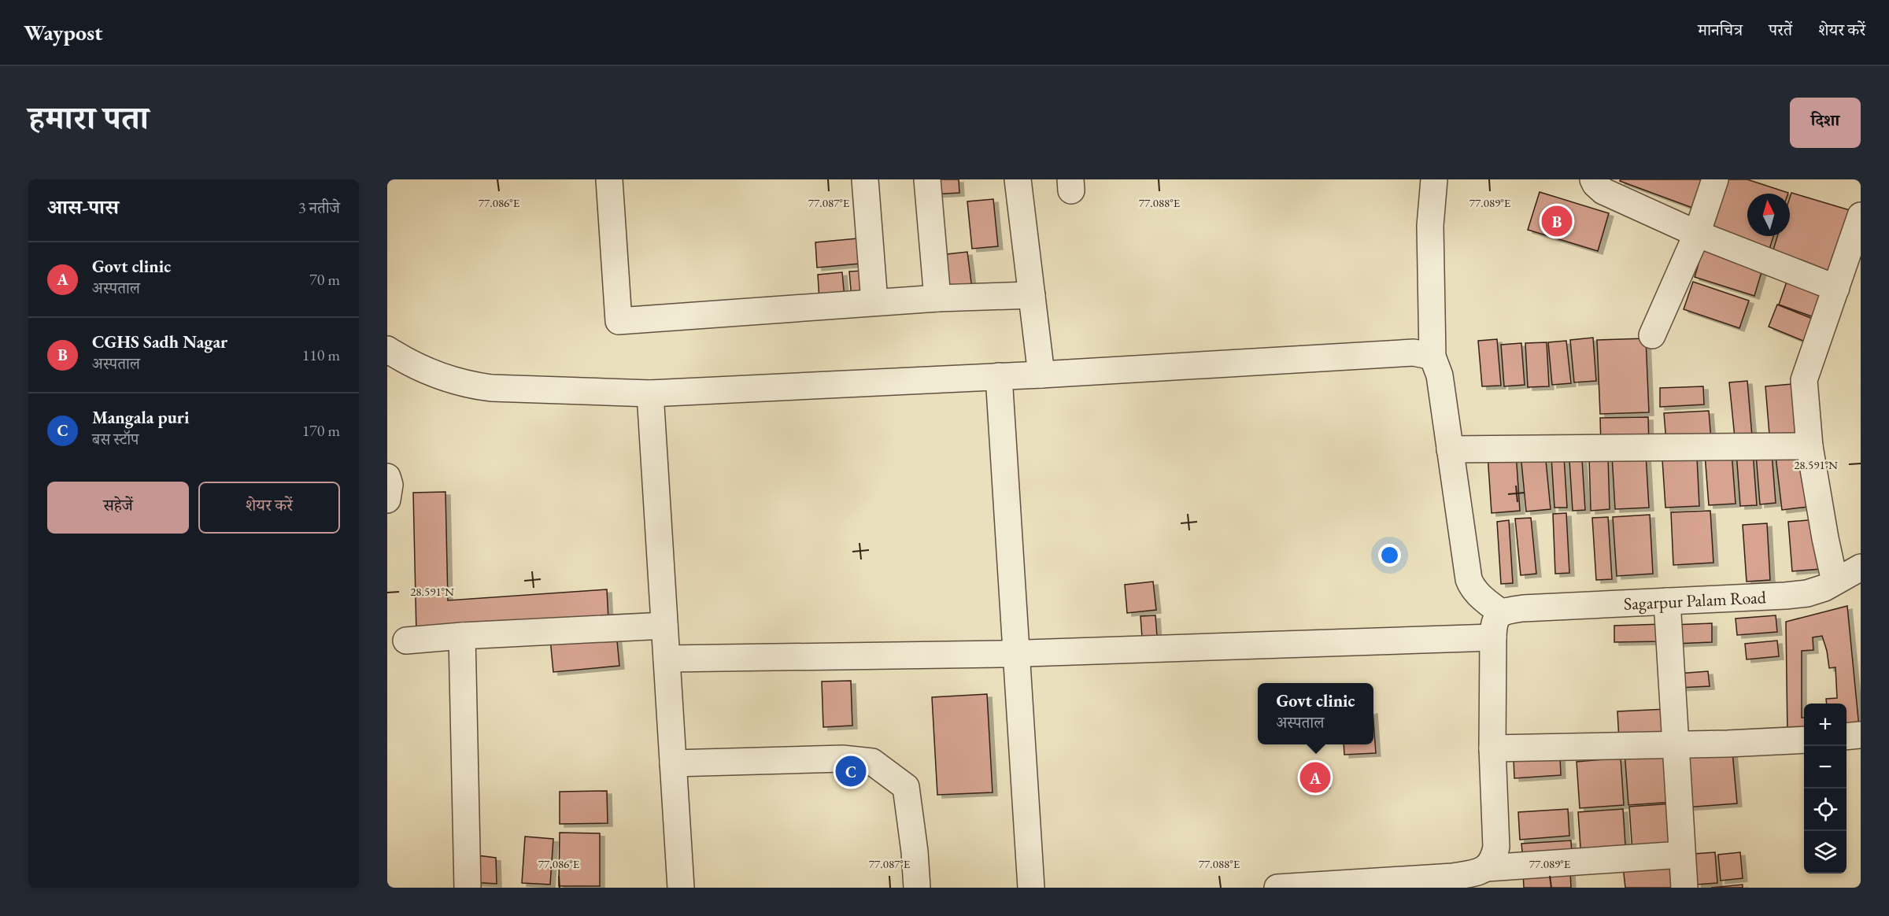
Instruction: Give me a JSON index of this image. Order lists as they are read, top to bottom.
{
  "streets": {
    "street": ["Sagarpur Palam Road"]
  },
  "north": "top",
  "page": {
    "header": "Waypost",
    "nav": ["मानचित्र", "परतें", "शेयर करें"],
    "title": "हमारा पता",
    "buttons": [
      "दिशा",
      ["सहेजें", "शेयर करें"]
    ],
    "heading": ["आस-पास", "3 नतीजे"],
    "pins": ["B", "C", "A"],
    "list": [
      {
        "mark": "A",
        "name": "Govt clinic",
        "note": "अस्पताल",
        "value": "70 m"
      },
      {
        "mark": "B",
        "name": "CGHS Sadh Nagar",
        "note": "अस्पताल",
        "value": "110 m"
      },
      {
        "mark": "C",
        "name": "Mangala puri",
        "note": "बस स्टॉप",
        "value": "170 m"
      }
    ],
    "popup": ["Govt clinic", "अस्पताल"],
    "map_buttons": ["+", "−"]
  },
  "coordinates": [
    "77.086°E",
    "77.087°E",
    "77.088°E",
    "77.089°E",
    "28.591°N"
  ]
}
